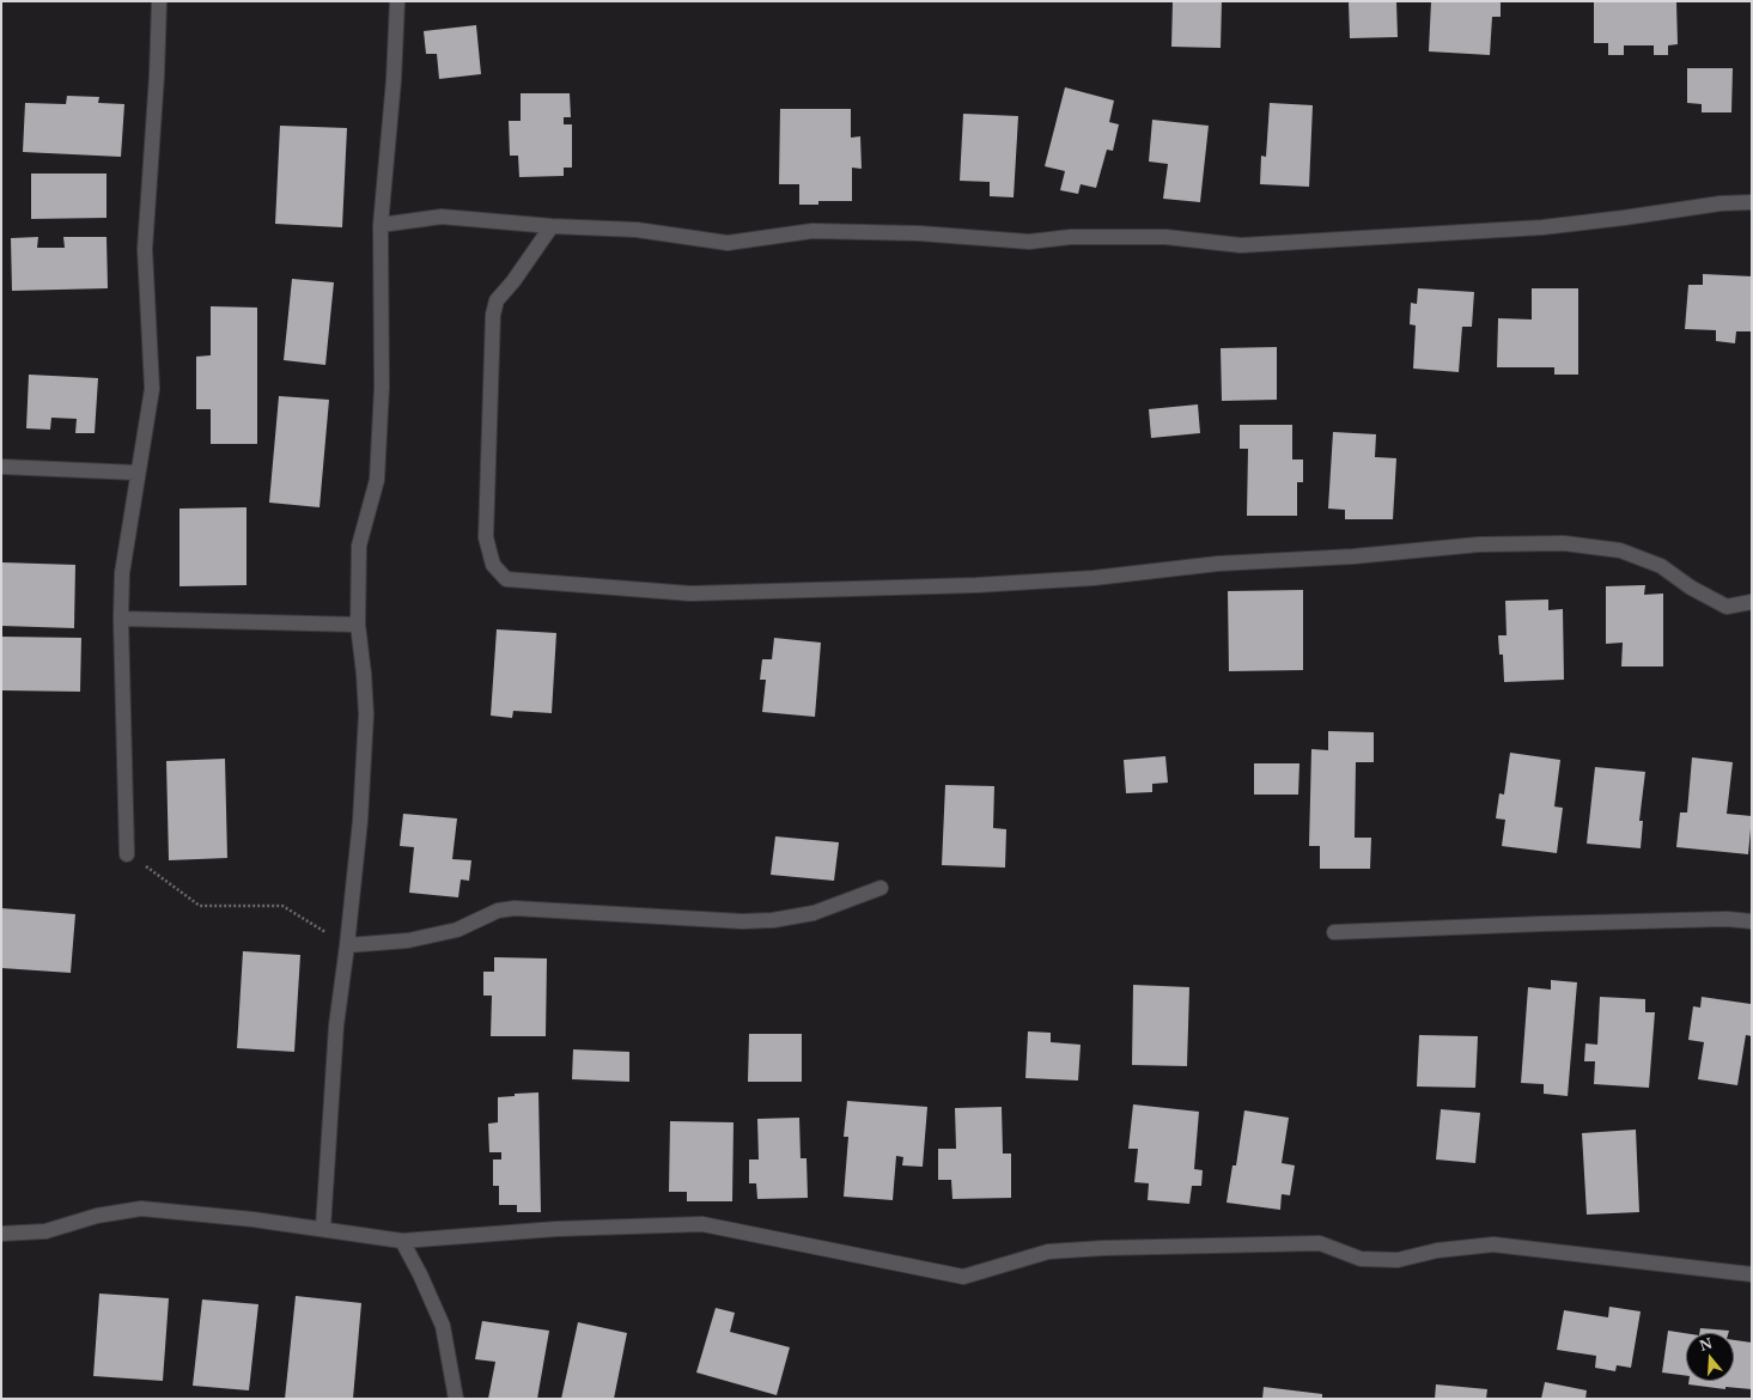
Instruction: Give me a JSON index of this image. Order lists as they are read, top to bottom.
{
  "north": "top"
}
